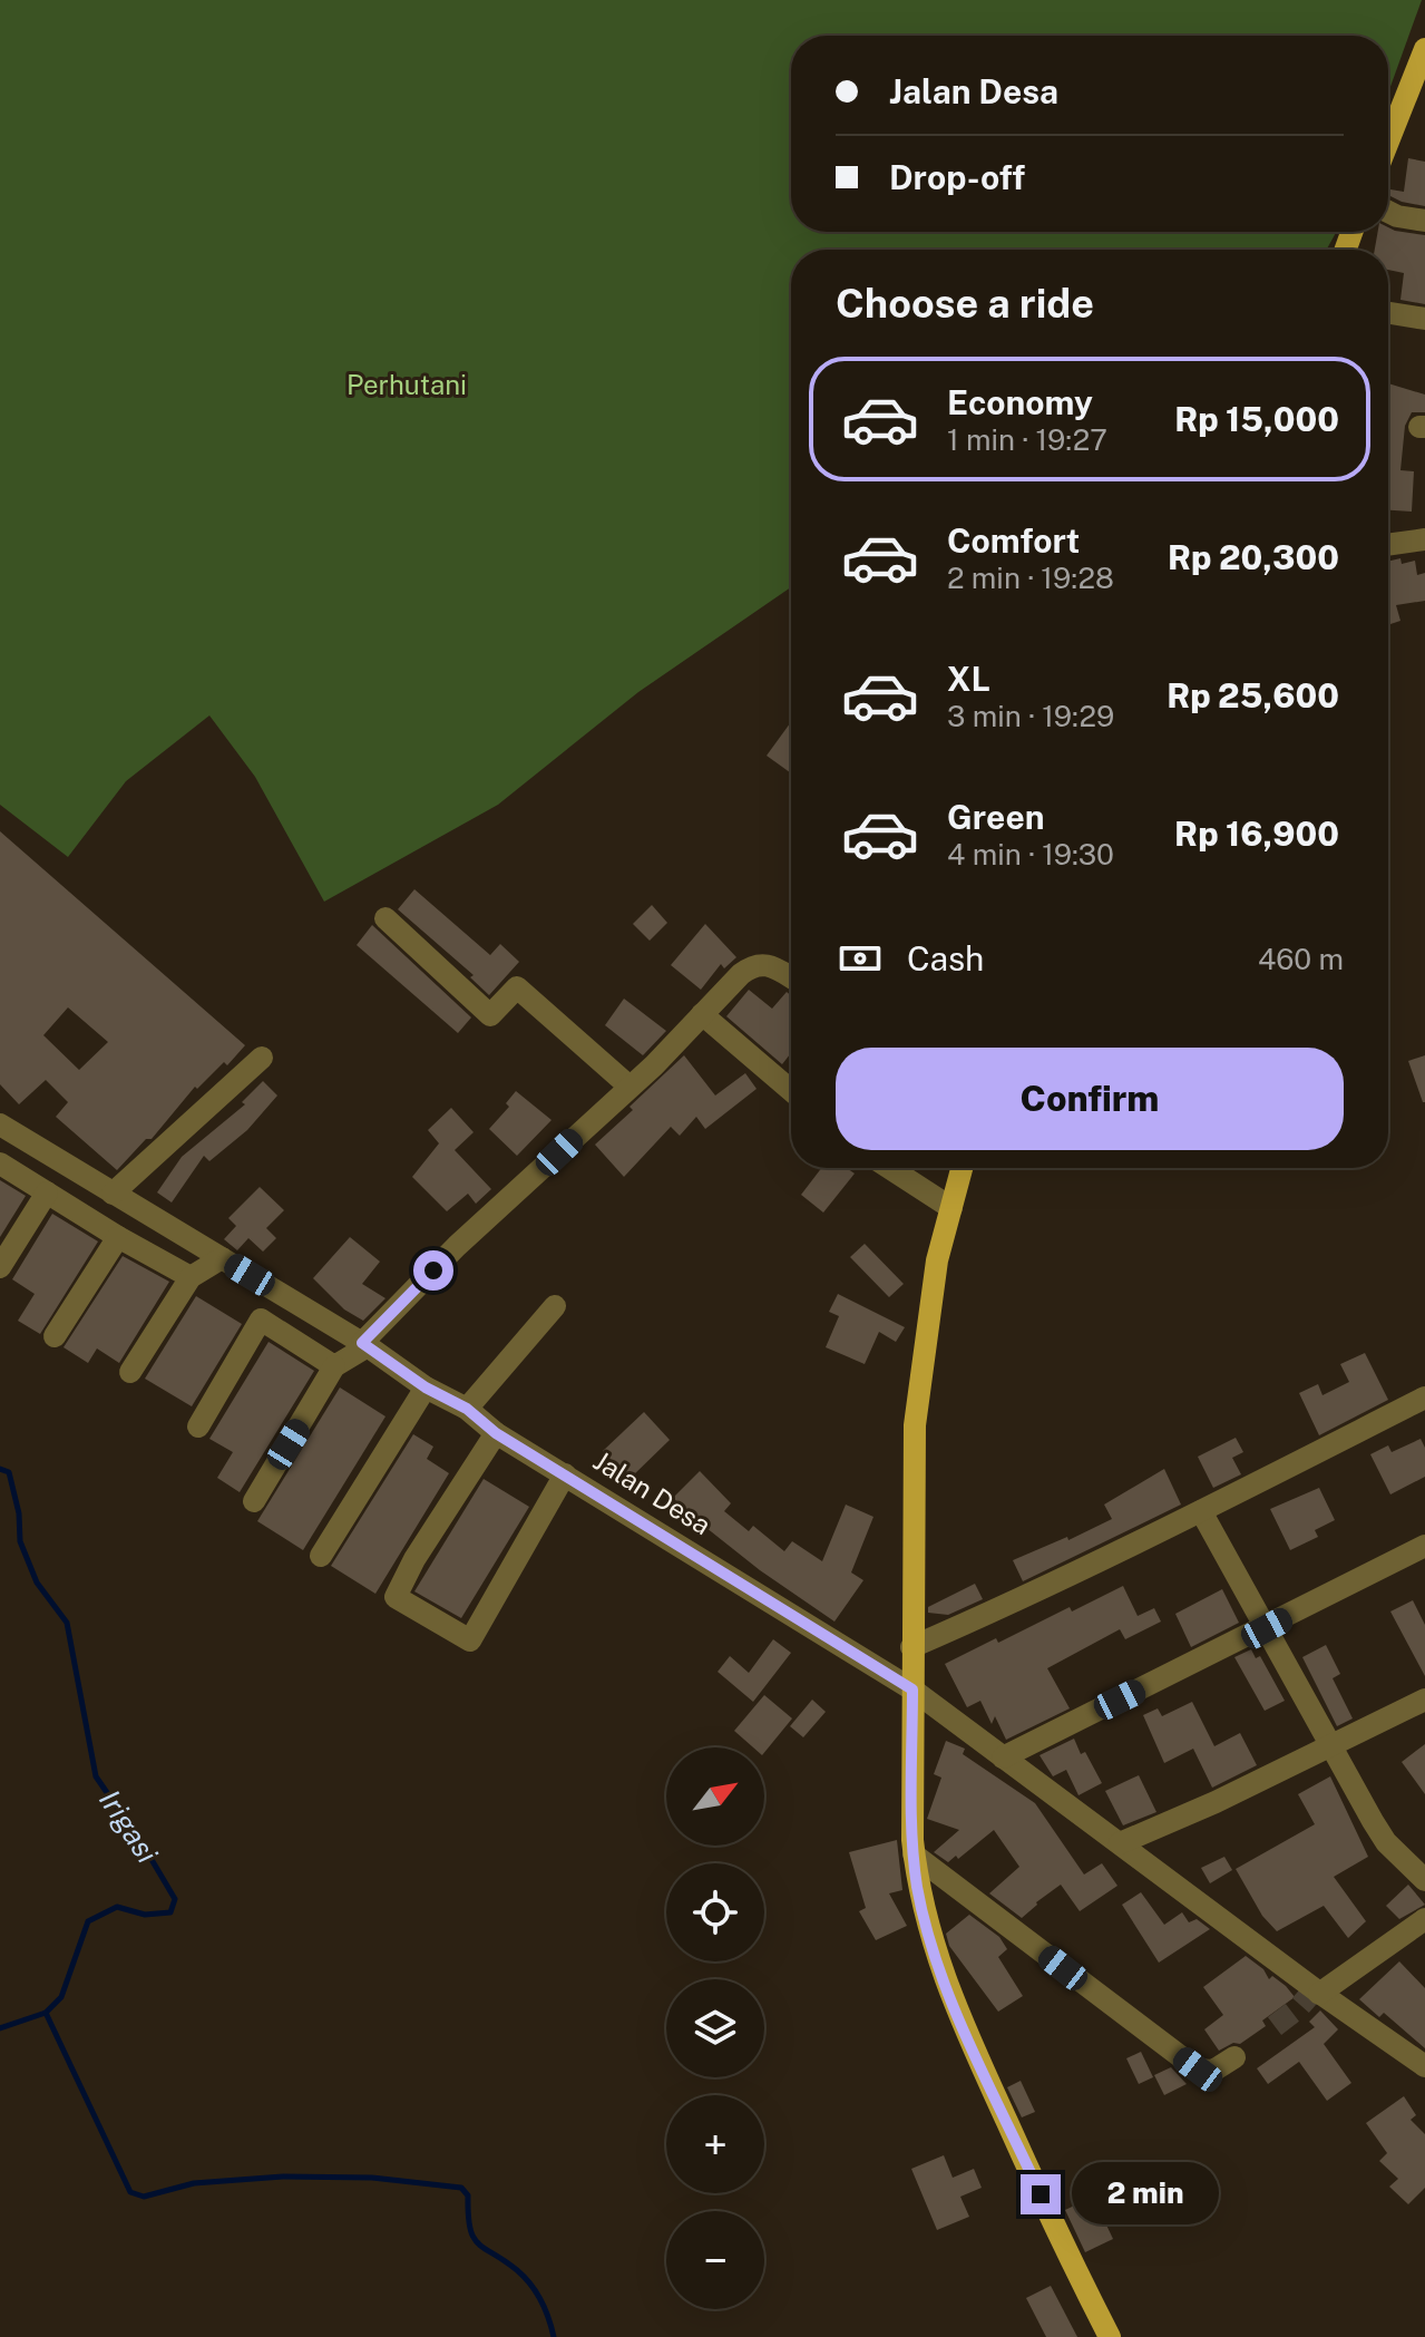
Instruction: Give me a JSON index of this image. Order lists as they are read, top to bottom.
{
  "streets": {
    "street": ["Jalan Desa"]
  },
  "water": ["Irigasi"],
  "parks": ["Perhutani"],
  "north": "top right",
  "page": {
    "banner": ["Jalan Desa", "Drop-off"],
    "heading": "Choose a ride",
    "list": [
      {
        "name": "Economy",
        "note": "1 min · 19:27",
        "value": "Rp 15,000"
      },
      {
        "name": "Comfort",
        "note": "2 min · 19:28",
        "value": "Rp 20,300"
      },
      {
        "name": "XL",
        "note": "3 min · 19:29",
        "value": "Rp 25,600"
      },
      {
        "name": "Green",
        "note": "4 min · 19:30",
        "value": "Rp 16,900"
      }
    ],
    "pay": ["Cash", "460 m"],
    "buttons": "Confirm",
    "map_buttons": ["+", "−"],
    "bubble": "2 min"
  }
}
